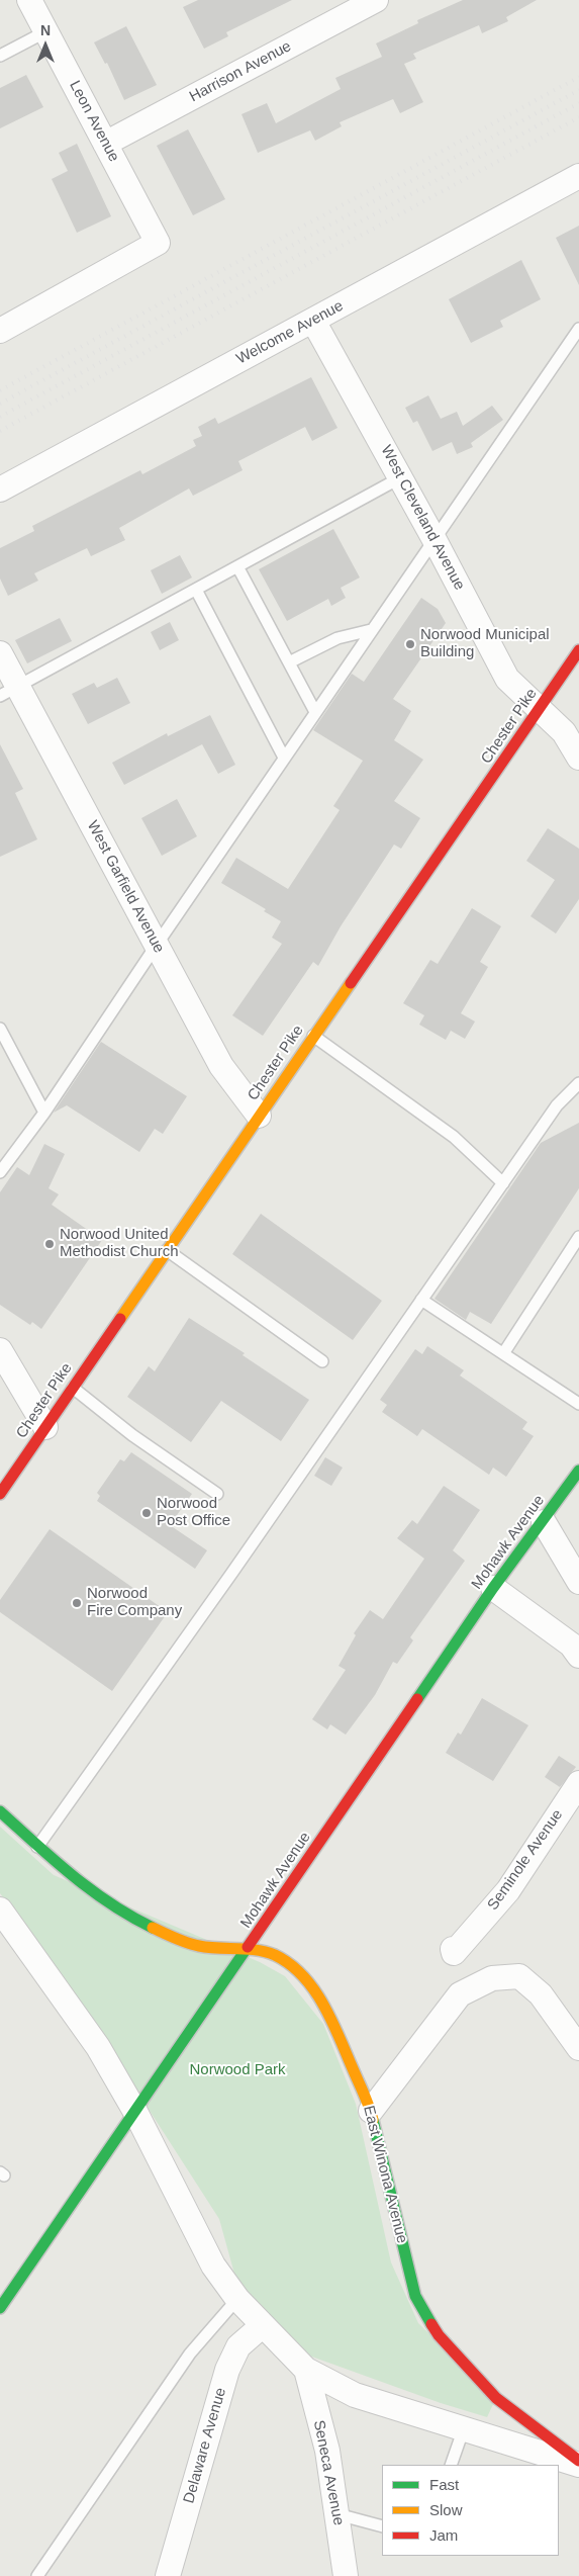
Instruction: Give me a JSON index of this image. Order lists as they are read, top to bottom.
{
  "streets": {
    "street": [
      "Harrison Avenue",
      "Leon Avenue",
      "Welcome Avenue",
      "West Cleveland Avenue",
      "Chester Pike",
      "West Garfield Avenue",
      "Mohawk Avenue",
      "Seminole Avenue",
      "East Winona Avenue",
      "Delaware Avenue",
      "Seneca Avenue"
    ]
  },
  "crossings": [
    ["Harrison Avenue", "Leon Avenue"],
    ["Welcome Avenue", "West Cleveland Avenue"],
    ["West Cleveland Avenue", "Chester Pike"],
    ["Chester Pike", "West Garfield Avenue"],
    ["Mohawk Avenue", "East Winona Avenue"]
  ],
  "parks": ["Norwood Park"],
  "places": [
    "Norwood Municipal Building",
    "Norwood United Methodist Church",
    "Norwood Post Office",
    "Norwood Fire Company"
  ],
  "legend": ["Fast", "Slow", "Jam"],
  "north": "top"
}
